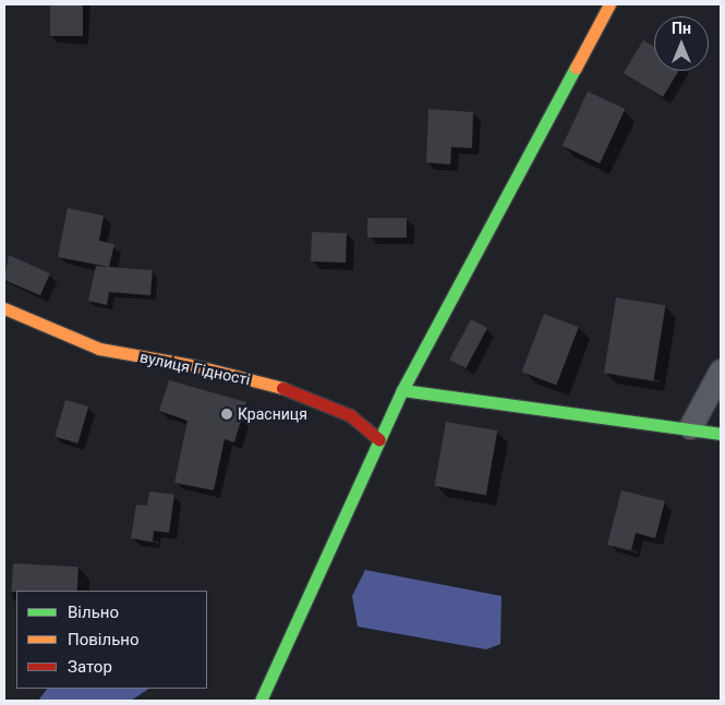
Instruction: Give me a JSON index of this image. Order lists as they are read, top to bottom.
{
  "streets": {
    "street": ["вулиця Гідності"]
  },
  "places": ["Красниця"],
  "legend": ["Вільно", "Повільно", "Затор"],
  "north": "top"
}
